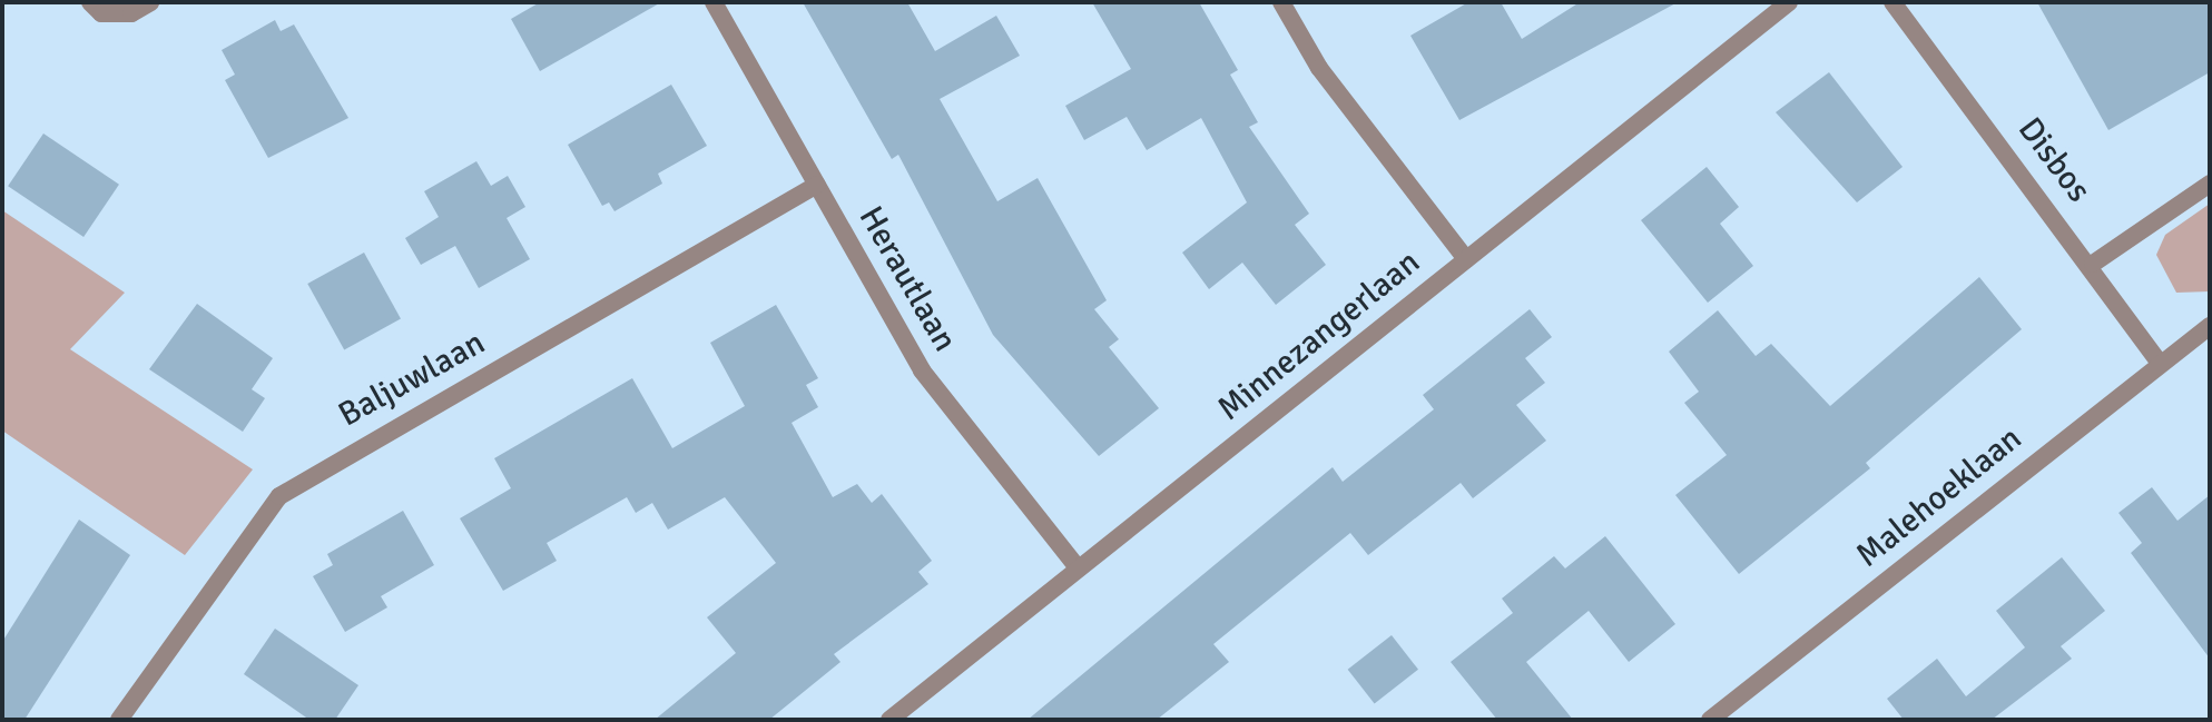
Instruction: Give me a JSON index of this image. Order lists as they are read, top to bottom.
{
  "streets": {
    "street": [
      "Disbos",
      "Herautlaan",
      "Minnezangerlaan",
      "Baljuwlaan",
      "Malehoeklaan"
    ]
  },
  "crossings": [
    ["Disbos", "Malehoeklaan"],
    ["Herautlaan", "Minnezangerlaan"],
    ["Herautlaan", "Baljuwlaan"]
  ]
}
